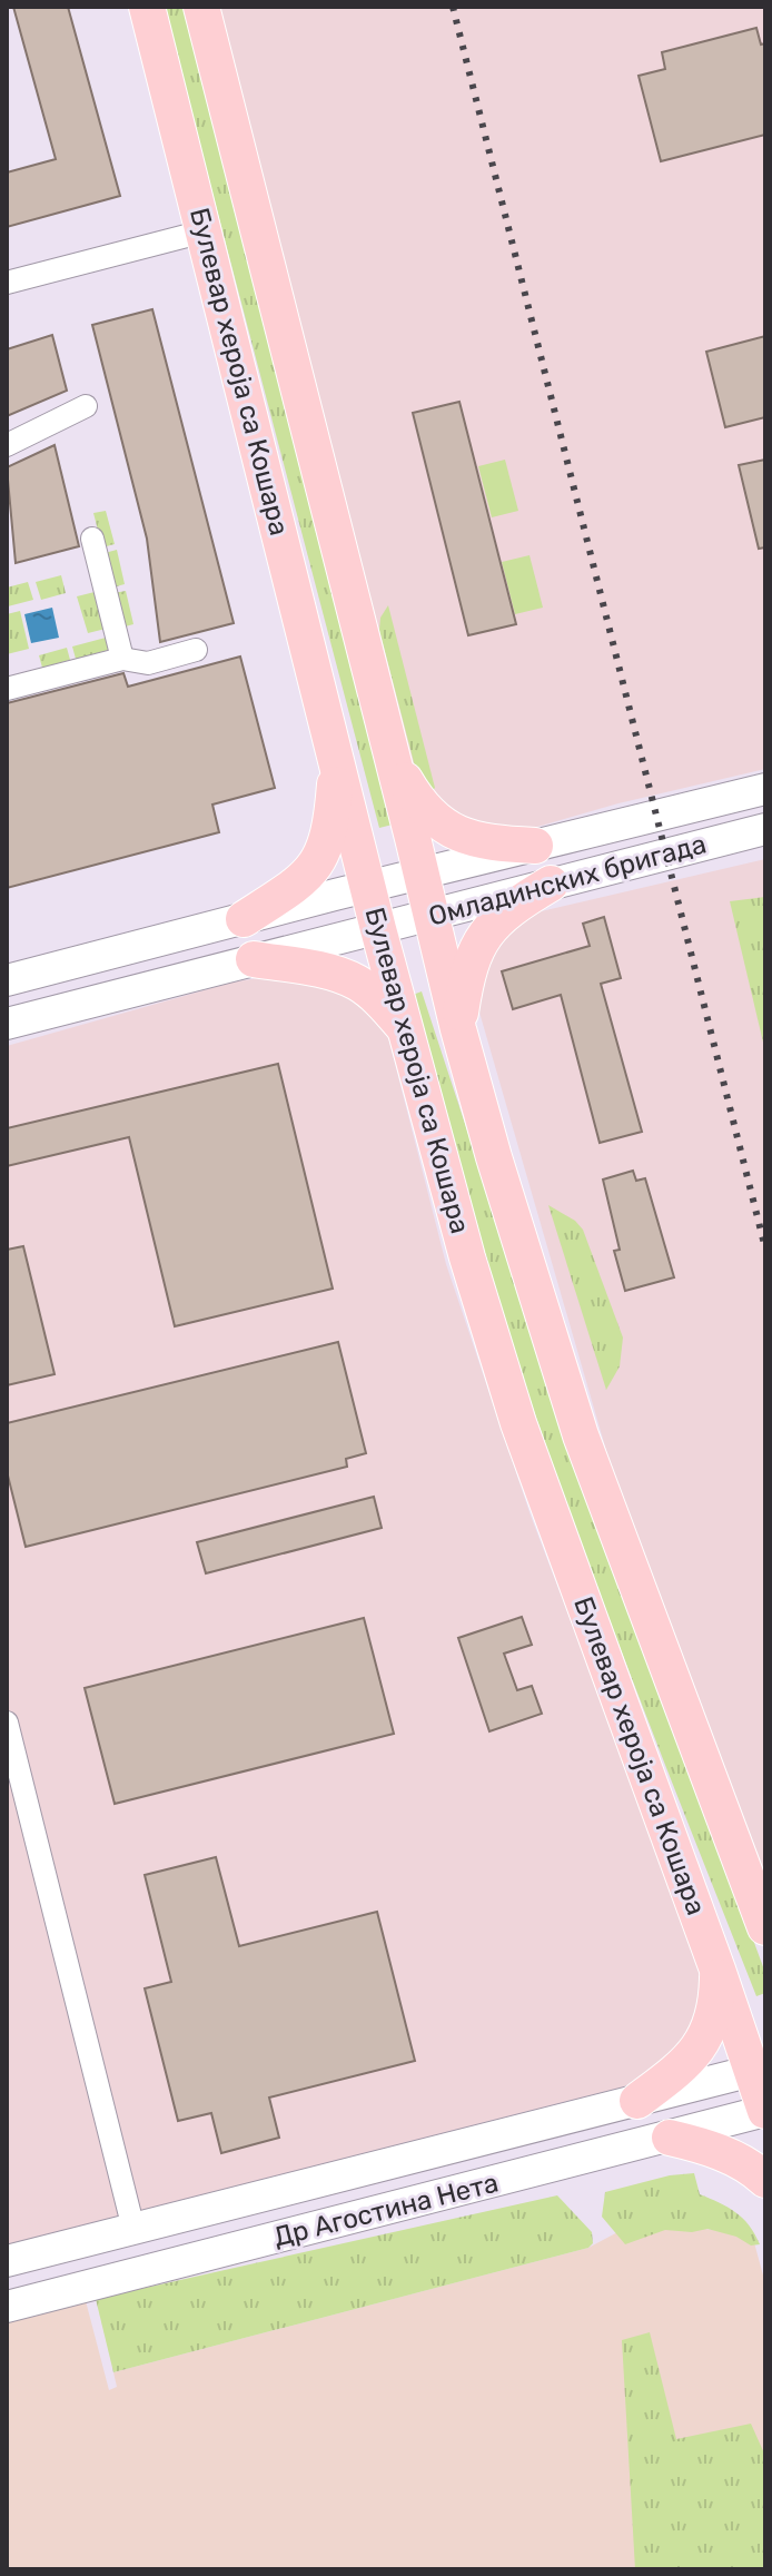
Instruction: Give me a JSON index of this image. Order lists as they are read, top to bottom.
{
  "streets": {
    "main road": ["Булевар хероја са Кошара", "Омладинских бригада", "Др Агостина Нета"]
  },
  "crossings": [
    ["Булевар хероја са Кошара", "Омладинских бригада"],
    ["Булевар хероја са Кошара", "Др Агостина Нета"]
  ]
}
